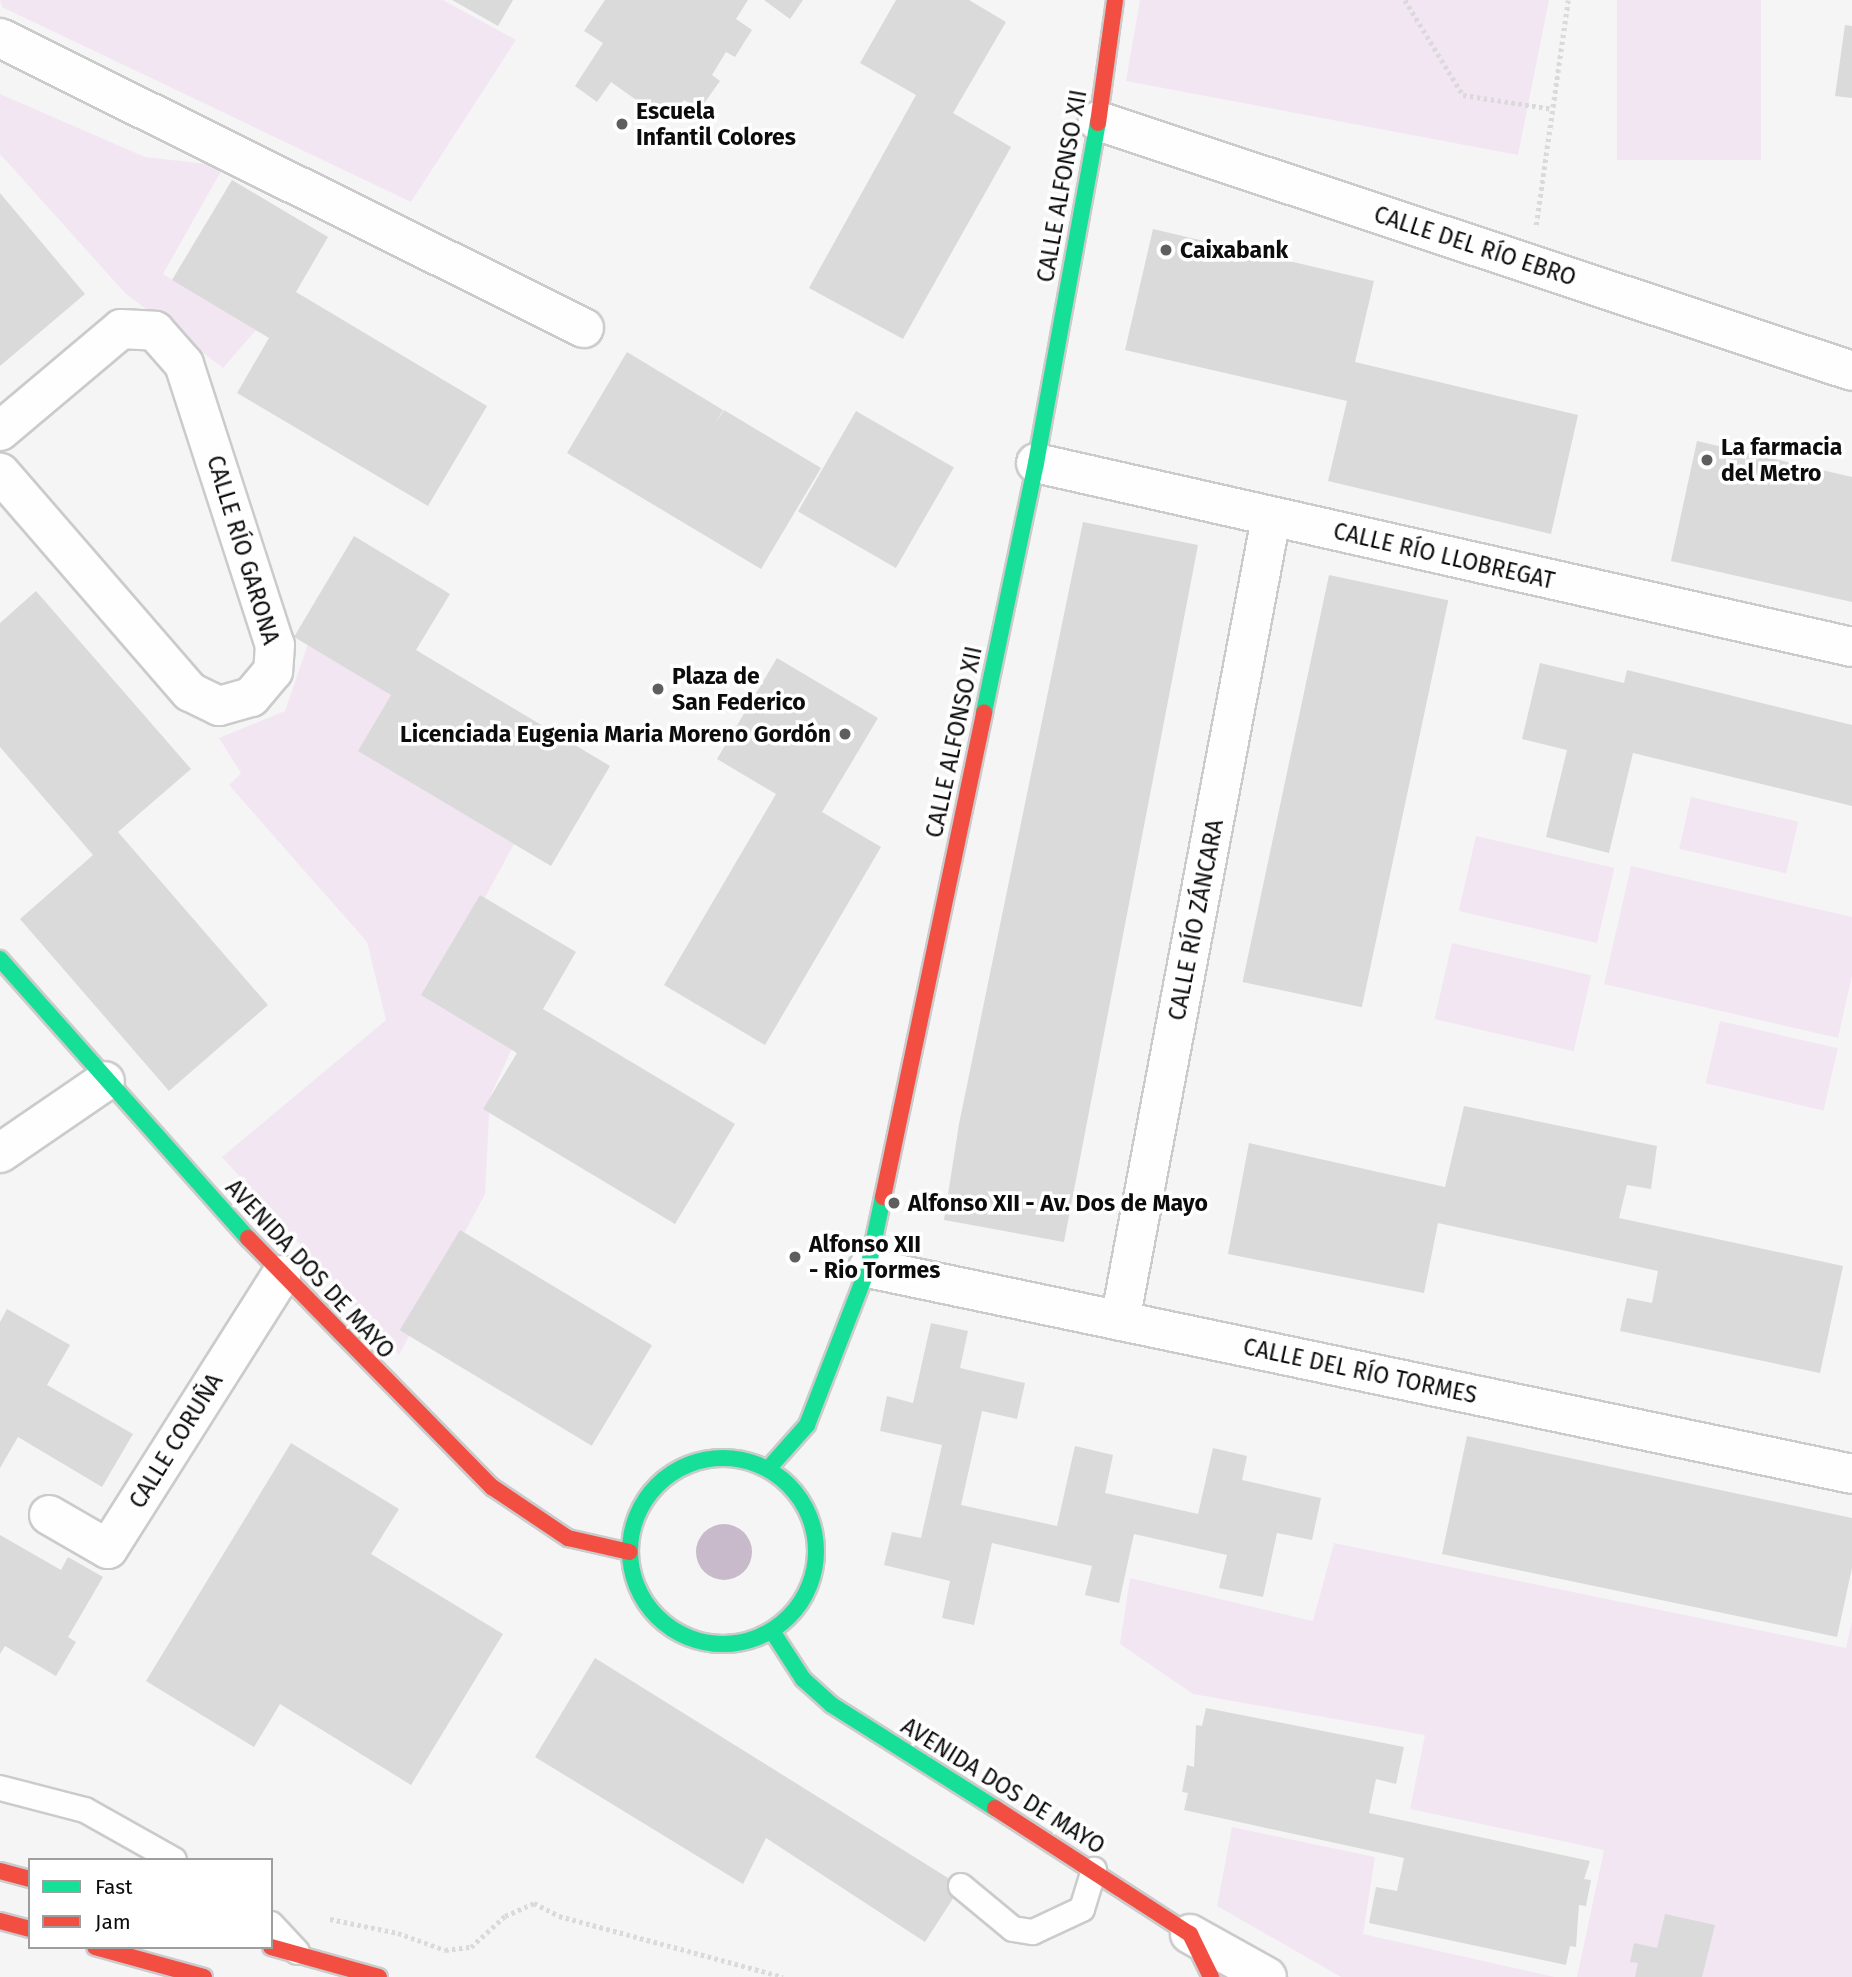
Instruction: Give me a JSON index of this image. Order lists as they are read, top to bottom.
{
  "streets": {
    "street": [
      "CALLE ALFONSO XII",
      "CALLE DEL RÍO EBRO",
      "CALLE RÍO GARONA",
      "CALLE RÍO LLOBREGAT",
      "CALLE RÍO ZÁNCARA",
      "AVENIDA DOS DE MAYO",
      "CALLE DEL RÍO TORMES",
      "CALLE CORUÑA"
    ]
  },
  "crossings": [
    ["CALLE ALFONSO XII", "CALLE DEL RÍO EBRO"],
    ["CALLE ALFONSO XII", "CALLE RÍO LLOBREGAT"],
    ["CALLE ALFONSO XII", "AVENIDA DOS DE MAYO"],
    ["CALLE ALFONSO XII", "CALLE DEL RÍO TORMES"],
    ["CALLE RÍO LLOBREGAT", "CALLE RÍO ZÁNCARA"],
    ["CALLE RÍO ZÁNCARA", "CALLE DEL RÍO TORMES"],
    ["AVENIDA DOS DE MAYO", "CALLE CORUÑA"]
  ],
  "places": [
    "Escuela Infantil Colores",
    "Caixabank",
    "La farmacia del Metro",
    "Plaza de San Federico",
    "Licenciada Eugenia Maria Moreno Gordón",
    "Alfonso XII - Av. Dos de Mayo",
    "Alfonso XII - Rio Tormes"
  ],
  "legend": ["Fast", "Jam"]
}
